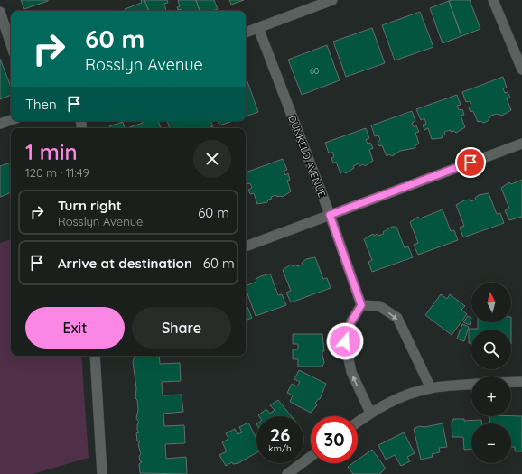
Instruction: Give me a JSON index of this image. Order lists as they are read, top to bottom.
{
  "streets": {
    "street": ["DUNKELD AVENUE"]
  },
  "house_numbers": ["60"],
  "north": "top",
  "page": {
    "turn": ["60 m", "Rosslyn Avenue"],
    "then": "Then",
    "heading": ["1 min", "120 m · 11:49"],
    "list": [
      {
        "name": "Turn right",
        "note": "Rosslyn Avenue",
        "value": "60 m"
      },
      {
        "name": "Arrive at destination",
        "value": "60 m"
      }
    ],
    "map_buttons": ["+", "−"],
    "buttons": ["Exit", "Share"],
    "speed": "26 km/h",
    "limit": "30"
  }
}
